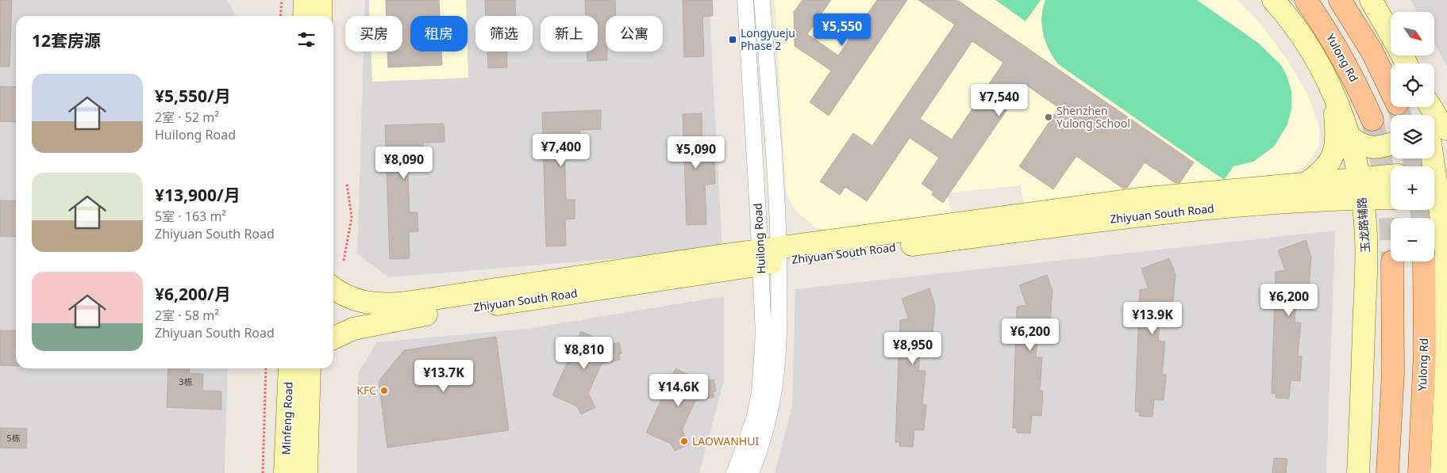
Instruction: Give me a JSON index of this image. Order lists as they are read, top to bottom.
{
  "streets": {
    "main road": ["Yulong Rd"],
    "street": [
      "Zhiyuan South Road",
      "玉龙路辅路",
      "Huilong Road",
      "Minfeng Road"
    ]
  },
  "crossings": [
    ["Zhiyuan South Road", "玉龙路辅路"],
    ["Zhiyuan South Road", "Huilong Road"]
  ],
  "places": {
    "transit": ["Longyueju Phase 2"],
    "other": ["Shenzhen Yulong School", "KFC", "LAOWANHUI"]
  },
  "house_numbers": ["3栋", "5栋"],
  "north": "bottom right",
  "page": {
    "map_buttons": ["+", "−"],
    "price": [
      "¥5,550",
      "¥7,540",
      "¥7,400",
      "¥5,090",
      "¥8,090",
      "¥6,200",
      "¥13.9K",
      "¥6,200",
      "¥8,950",
      "¥8,810",
      "¥13.7K",
      "¥14.6K"
    ],
    "chip": [
      "买房",
      "租房",
      "筛选",
      "新上",
      "公寓"
    ],
    "heading": "12套房源",
    "list": [
      {
        "name": "¥5,550/月",
        "note": "2室 · 52 m² · Huilong Road"
      },
      {
        "name": "¥13,900/月",
        "note": "5室 · 163 m² · Zhiyuan South Road"
      },
      {
        "name": "¥6,200/月",
        "note": "2室 · 58 m² · Zhiyuan South Road"
      }
    ]
  }
}
